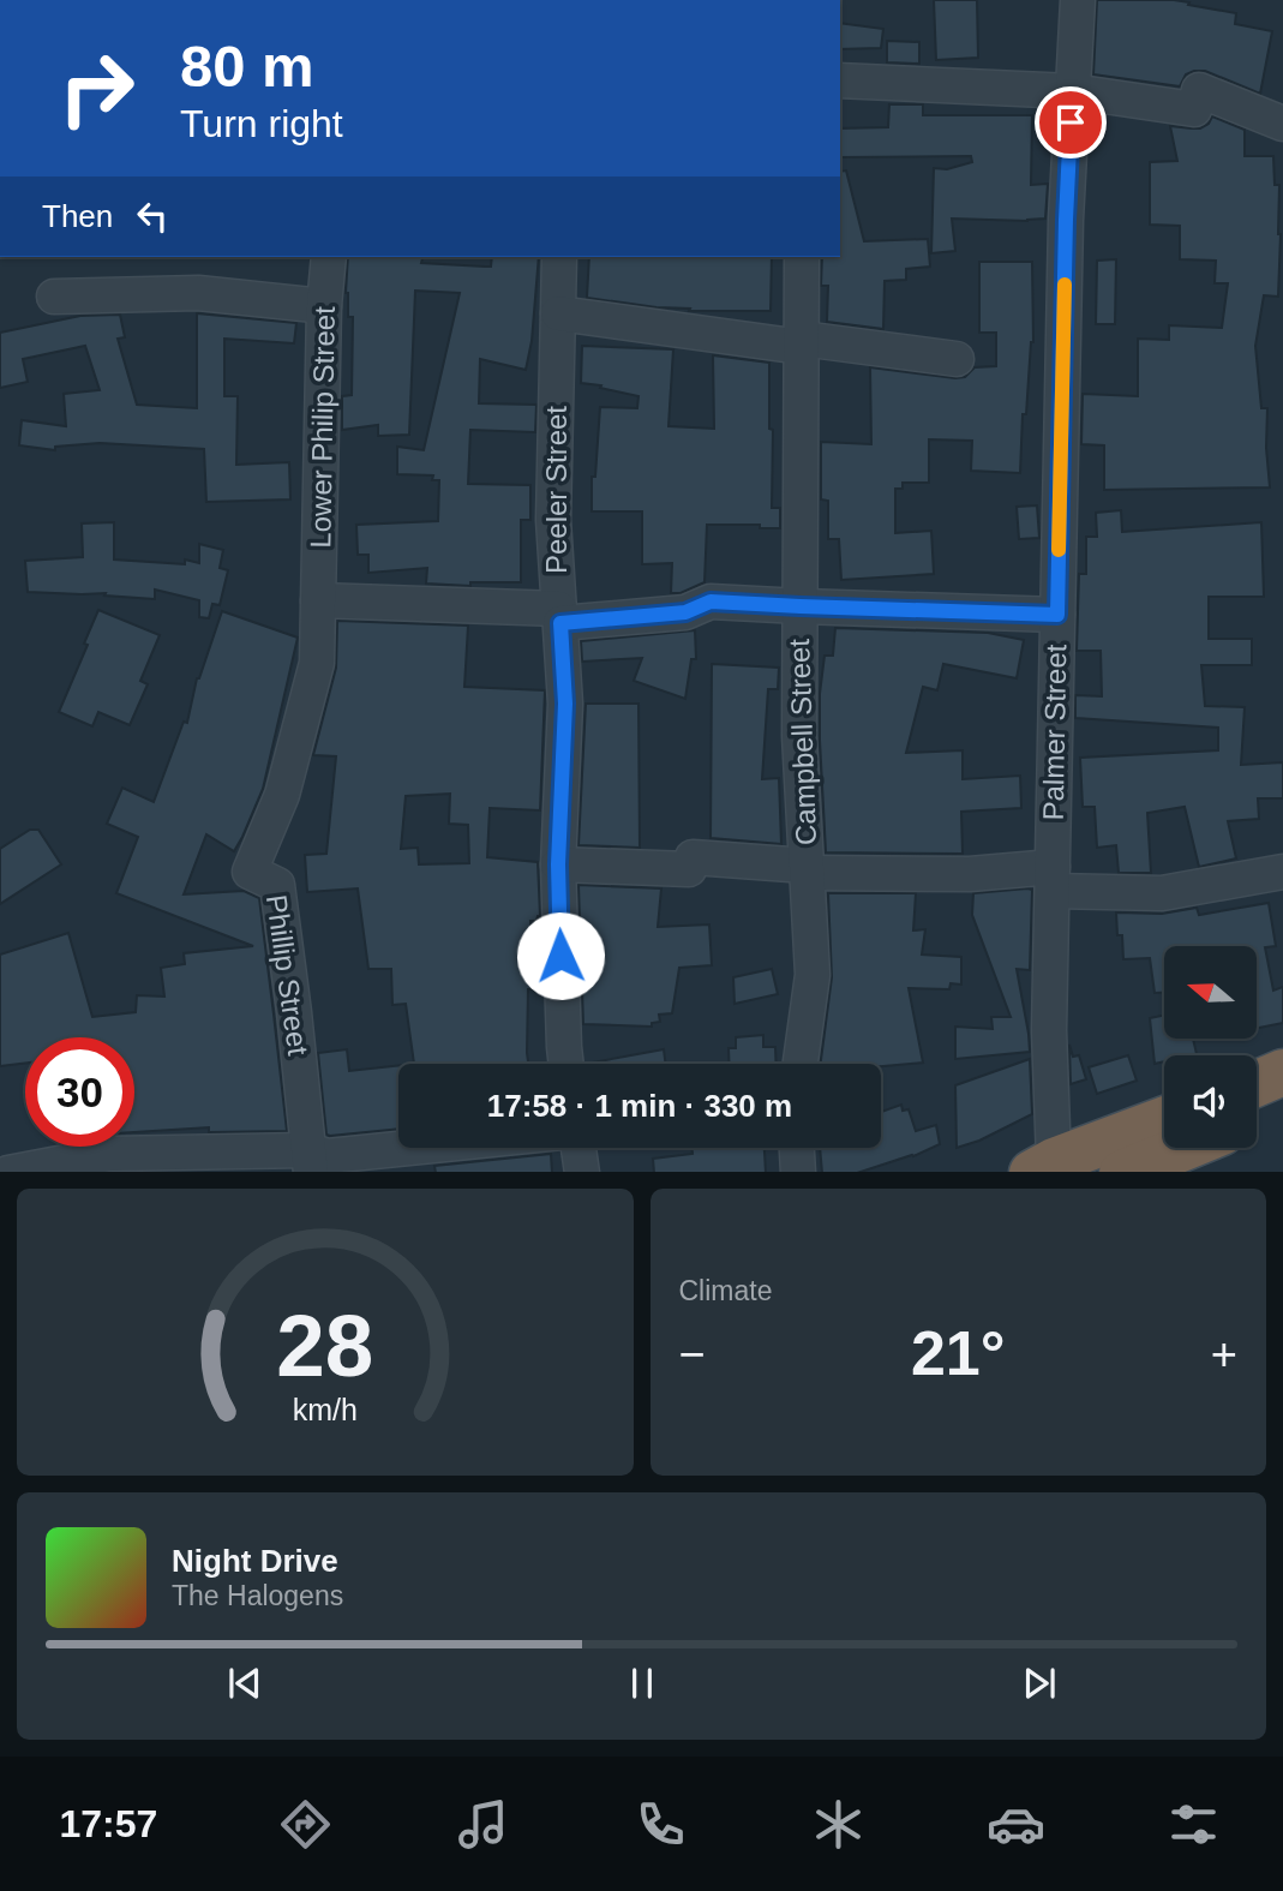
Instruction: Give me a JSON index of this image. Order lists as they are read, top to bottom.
{
  "streets": {
    "street": [
      "Lower Philip Street",
      "Peeler Street",
      "Palmer Street",
      "Campbell Street",
      "Phillip Street"
    ]
  },
  "crossings": [
    ["Lower Philip Street", "Phillip Street"]
  ],
  "north": "left",
  "page": {
    "turn": ["80 m", "Turn right"],
    "then": "Then",
    "limit": "30",
    "trip": "17:58 · 1 min · 330 m",
    "tile": "Climate",
    "heat": ["−", "21°", "+"],
    "song": ["Night Drive", "The Halogens"],
    "tabs": "17:57",
    "gauge": ["28", "km/h"]
  }
}
